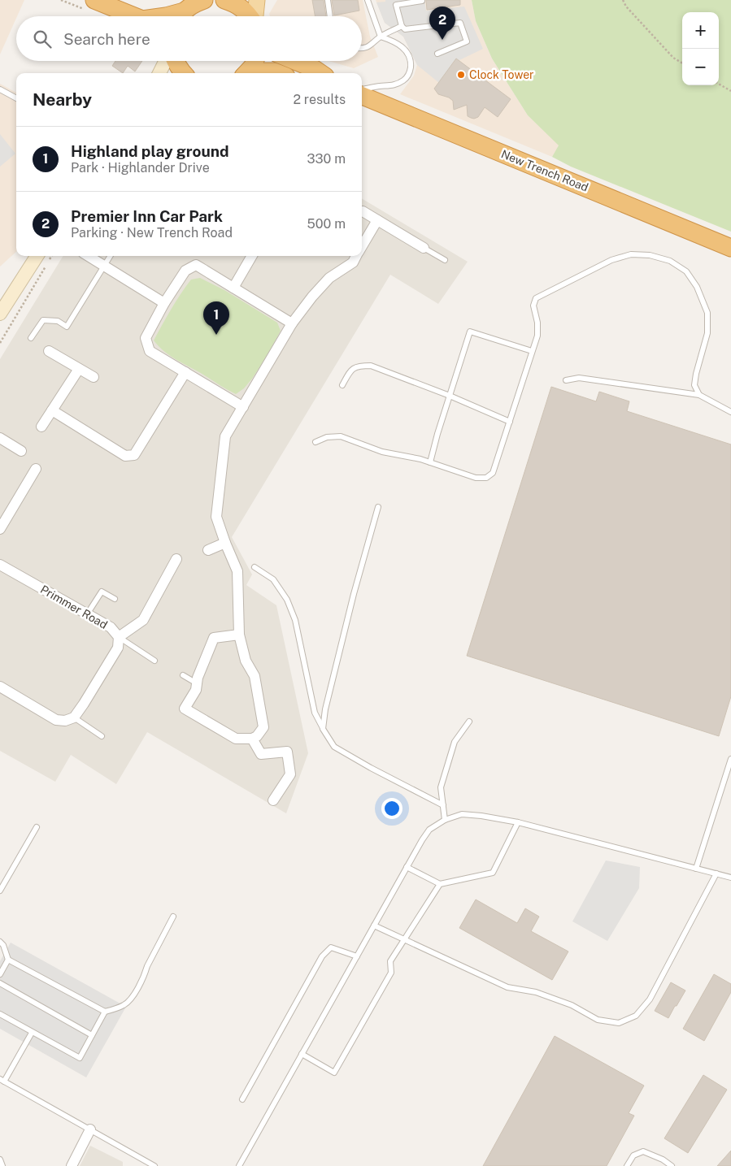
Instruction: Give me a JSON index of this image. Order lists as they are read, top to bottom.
{
  "streets": {
    "highway": ["New Trench Road"],
    "street": ["Primmer Road"]
  },
  "places": ["Clock Tower"],
  "page": {
    "pins": ["2", "1"],
    "map_buttons": ["+", "−"],
    "search": "Search here",
    "heading": ["Nearby", "2 results"],
    "list": [
      {
        "mark": "1",
        "name": "Highland play ground",
        "note": "Park · Highlander Drive",
        "value": "330 m"
      },
      {
        "mark": "2",
        "name": "Premier Inn Car Park",
        "note": "Parking · New Trench Road",
        "value": "500 m"
      }
    ]
  }
}
